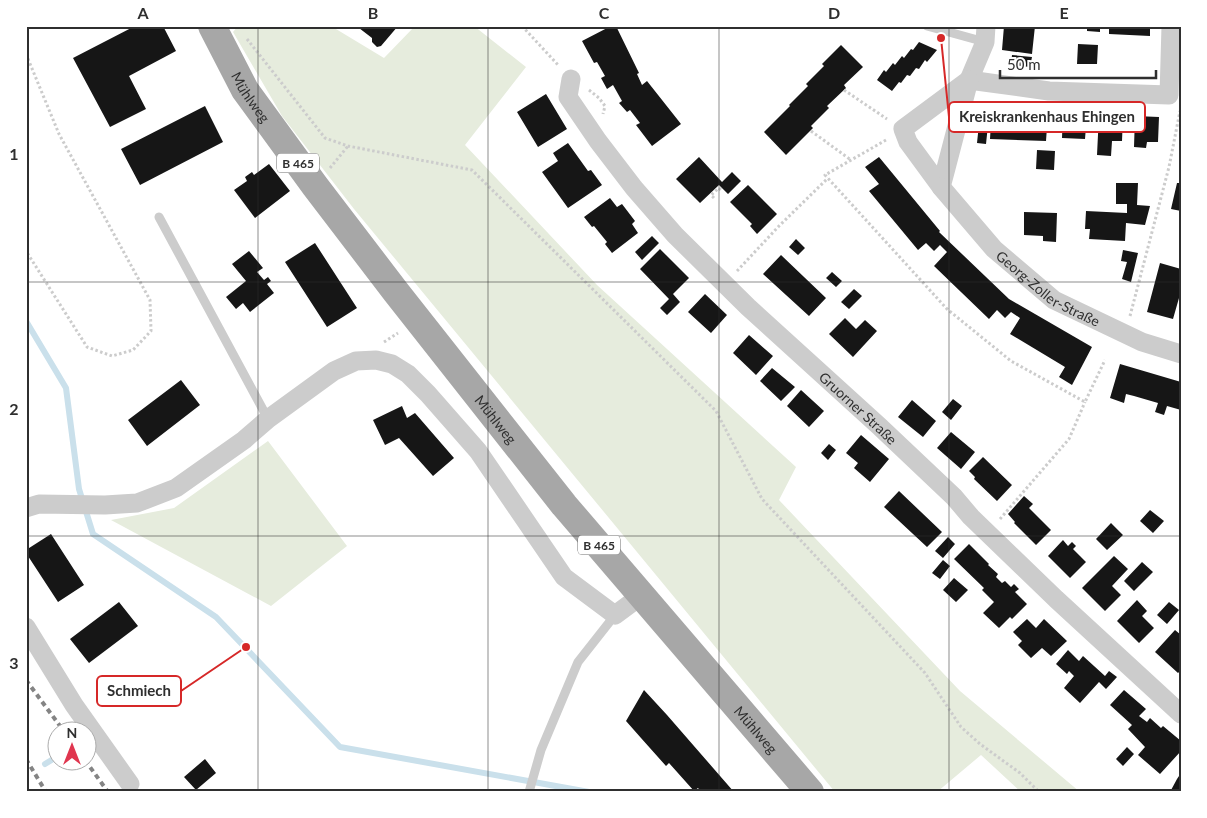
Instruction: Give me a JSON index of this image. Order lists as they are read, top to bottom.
{
  "streets": {
    "main road": ["Mühlweg", "B 465"],
    "street": ["Georg-Zoller-Straße", "Gruorner Straße"]
  },
  "places": ["Kreiskrankenhaus Ehingen", "Schmiech"],
  "scale_bar": "50 m",
  "north": "top",
  "grid": {
    "columns": [
      "A",
      "B",
      "C",
      "D",
      "E"
    ],
    "rows": ["1", "2", "3"]
  }
}
